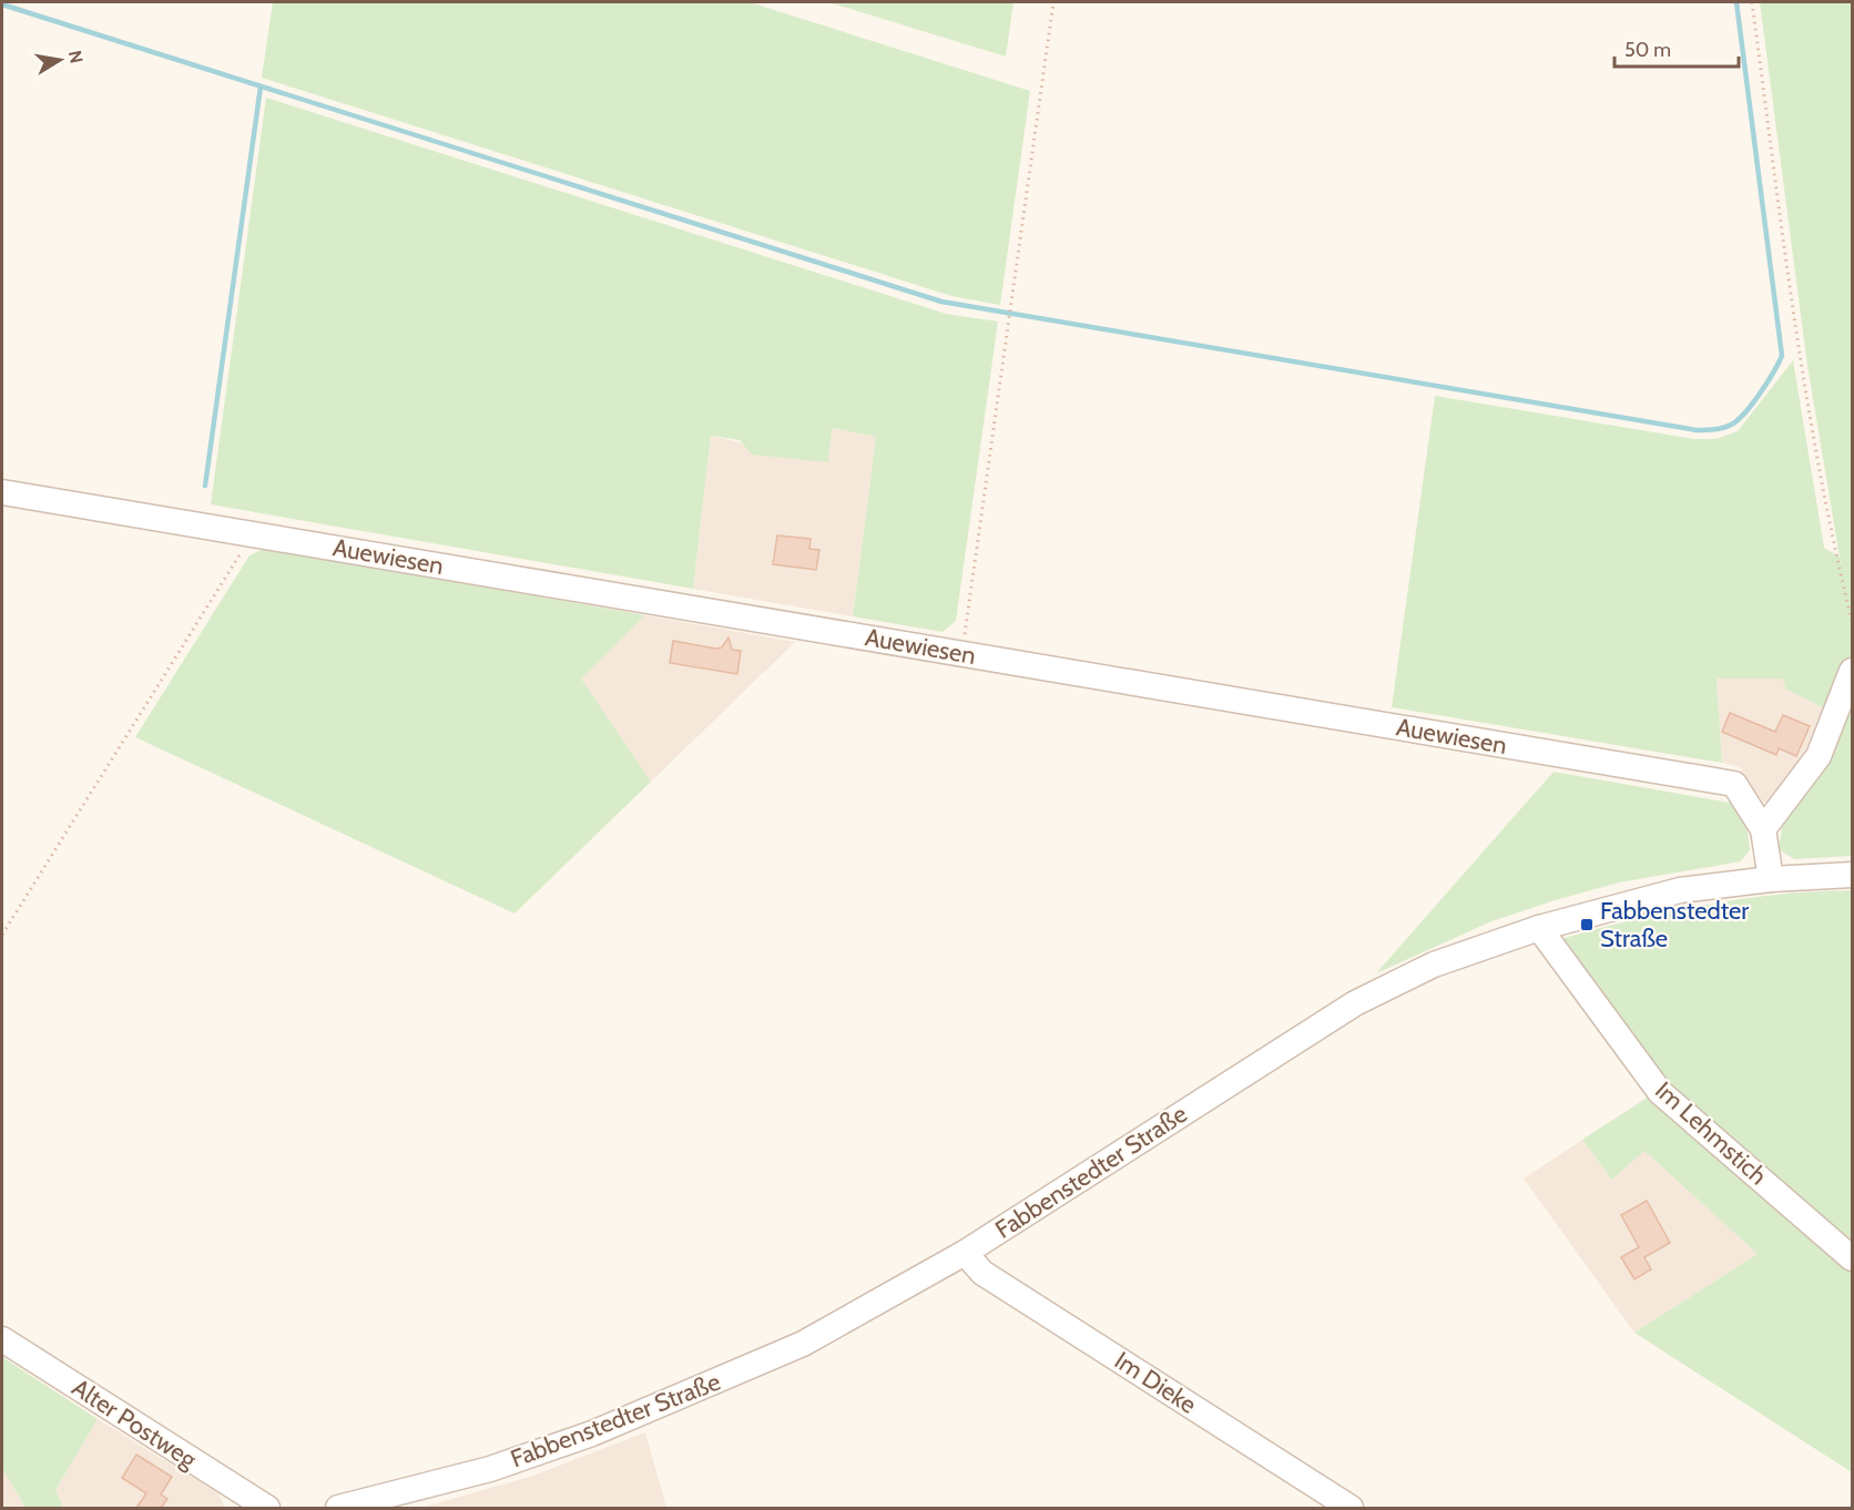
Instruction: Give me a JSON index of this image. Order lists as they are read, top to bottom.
{
  "streets": {
    "street": [
      "Auewiesen",
      "Im Lehmstich",
      "Fabbenstedter Straße",
      "Im Dieke",
      "Alter Postweg"
    ]
  },
  "crossings": [
    ["Auewiesen", "Fabbenstedter Straße"],
    ["Im Lehmstich", "Fabbenstedter Straße"],
    ["Fabbenstedter Straße", "Im Dieke"]
  ],
  "places": {
    "transit": ["Fabbenstedter Straße"]
  },
  "scale_bar": "50 m",
  "north": "right"
}
